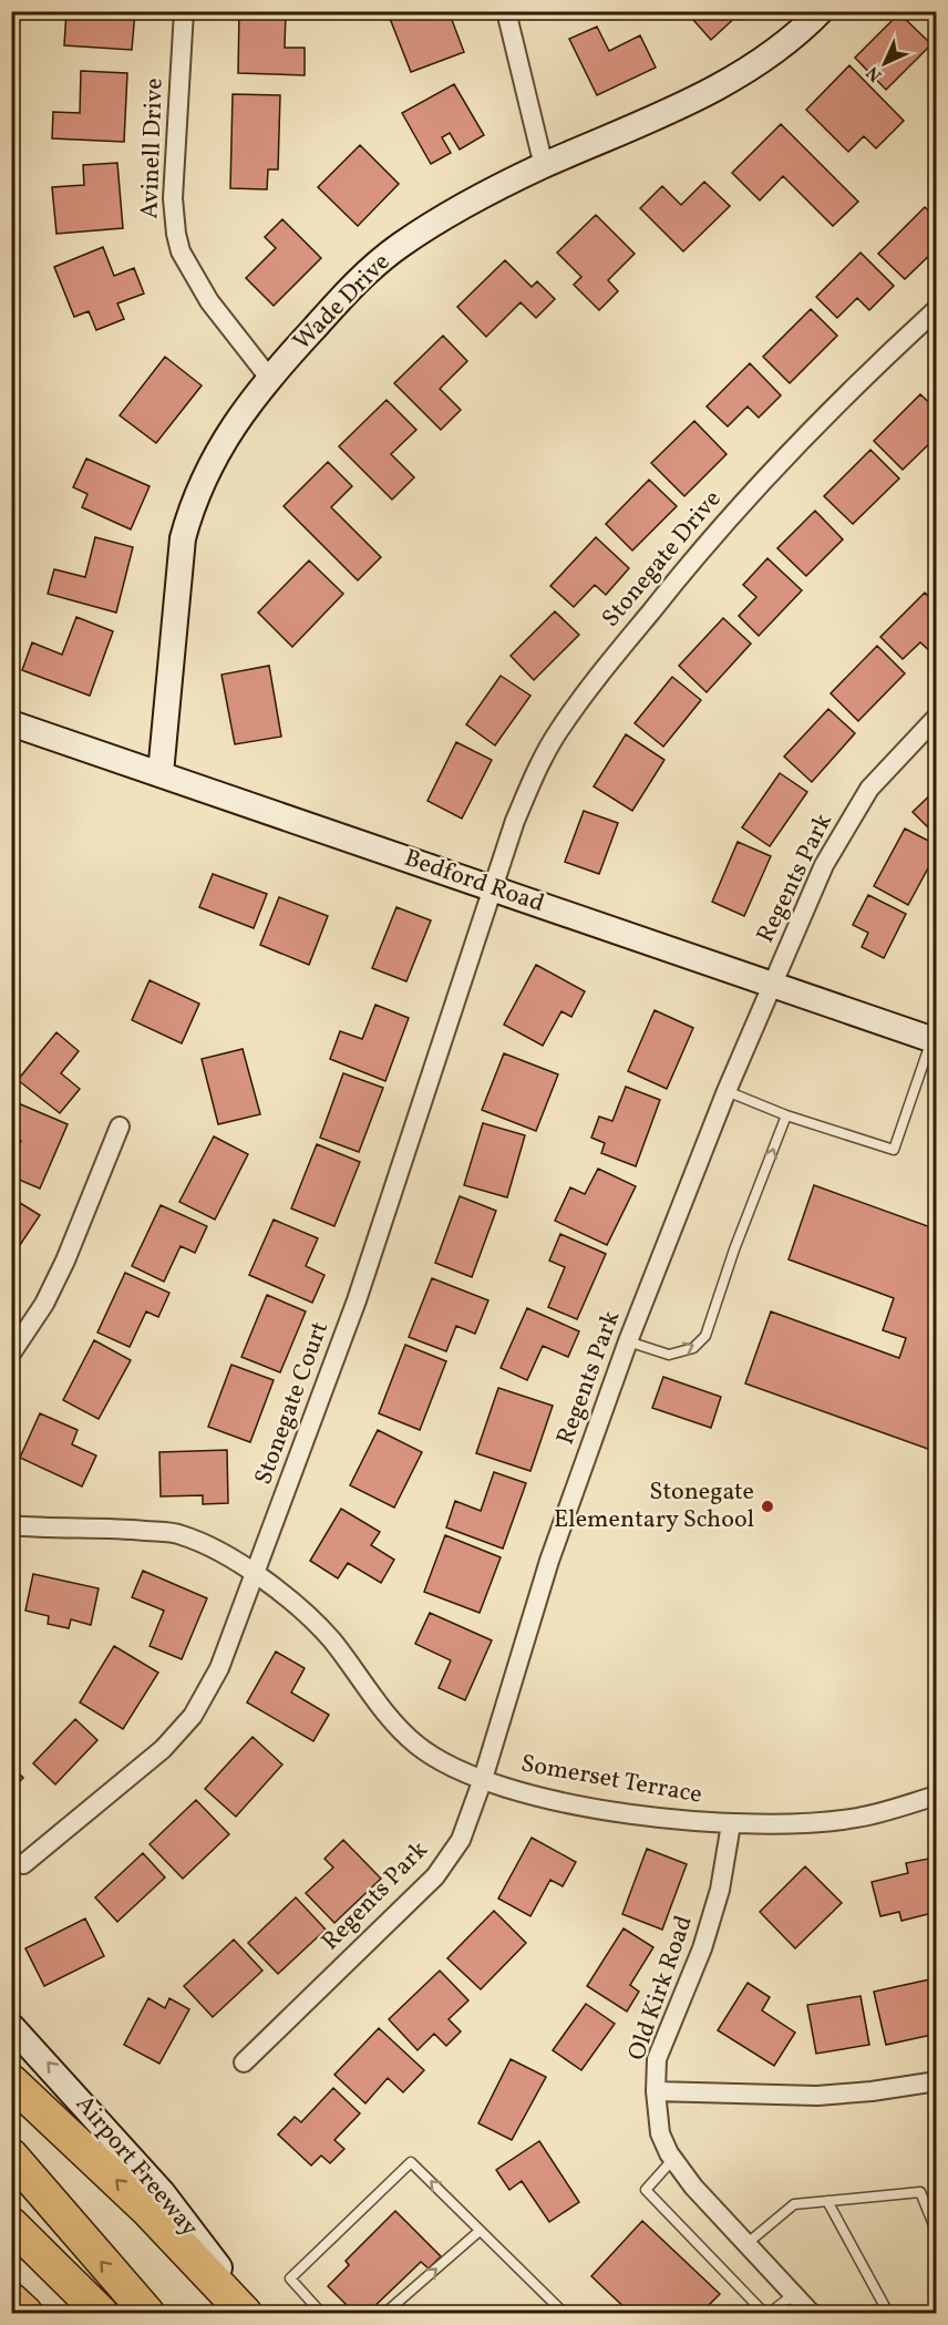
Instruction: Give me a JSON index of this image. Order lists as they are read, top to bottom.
{
  "streets": {
    "main road": ["Wade Drive", "Bedford Road", "Airport Freeway"],
    "street": [
      "Avinell Drive",
      "Stonegate Drive",
      "Regents Park",
      "Stonegate Court",
      "Somerset Terrace",
      "Old Kirk Road"
    ]
  },
  "crossings": [
    ["Avinell Drive", "Wade Drive"],
    ["Wade Drive", "Bedford Road"],
    ["Stonegate Drive", "Bedford Road"],
    ["Stonegate Drive", "Stonegate Court"],
    ["Regents Park", "Bedford Road"],
    ["Regents Park", "Somerset Terrace"],
    ["Bedford Road", "Stonegate Court"],
    ["Stonegate Court", "Somerset Terrace"],
    ["Somerset Terrace", "Old Kirk Road"]
  ],
  "one_way": ["Airport Freeway"],
  "places": ["Stonegate Elementary School"],
  "north": "bottom left"
}
